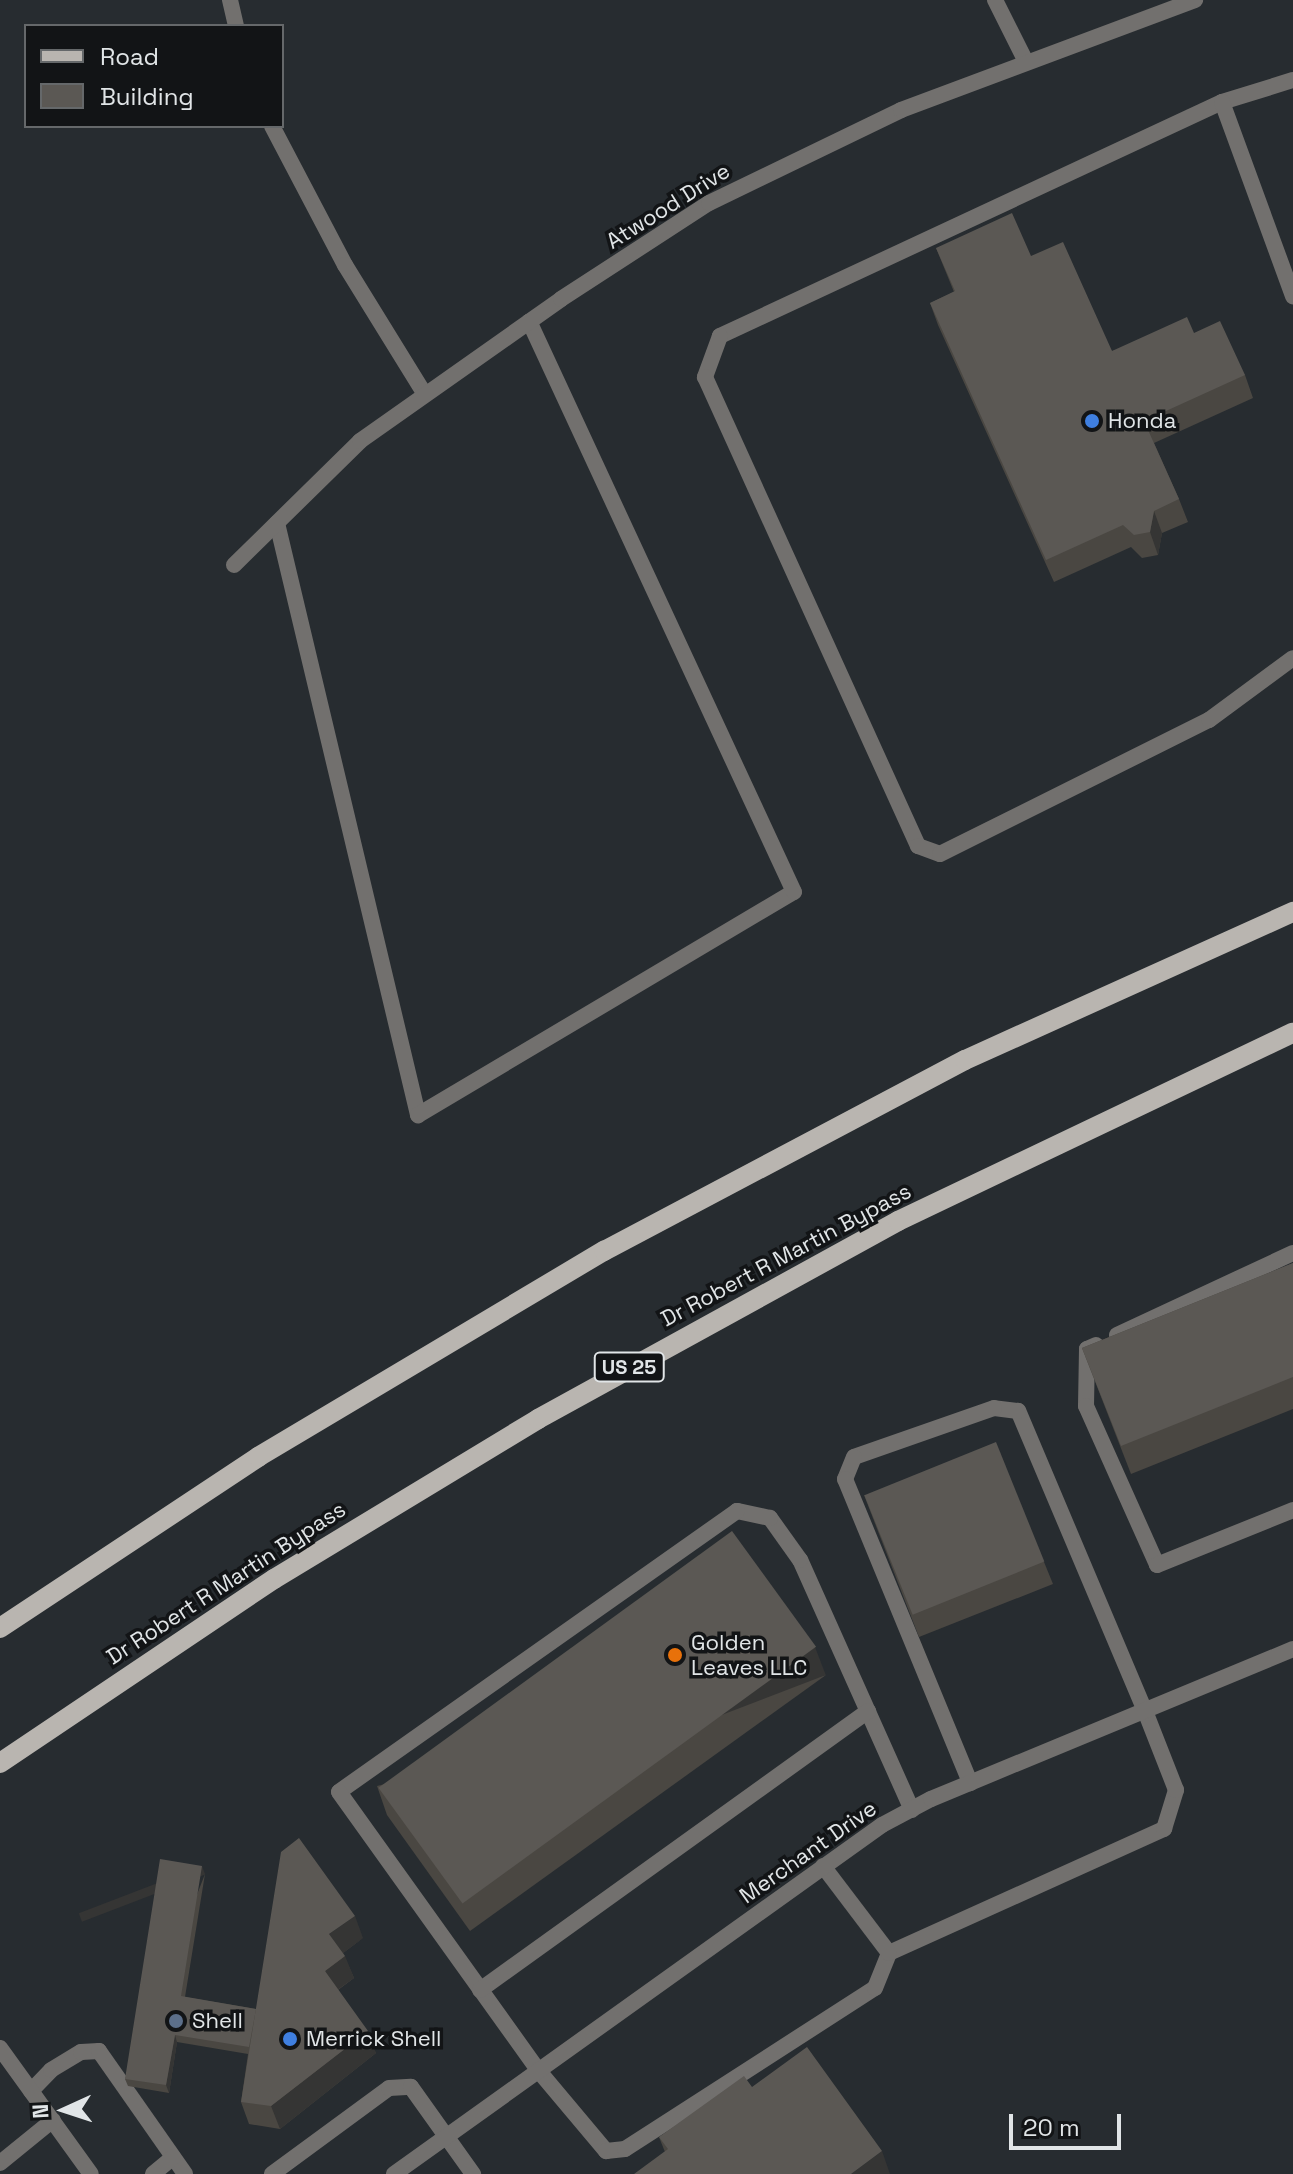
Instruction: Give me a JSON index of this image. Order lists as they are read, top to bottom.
{
  "streets": {
    "main road": ["Dr Robert R Martin Bypass", "US 25"],
    "street": ["Atwood Drive", "Merchant Drive"]
  },
  "places": [
    "Honda",
    "Golden Leaves LLC",
    "Shell",
    "Merrick Shell"
  ],
  "legend": ["Road", "Building"],
  "scale_bar": "20 m",
  "north": "left"
}
